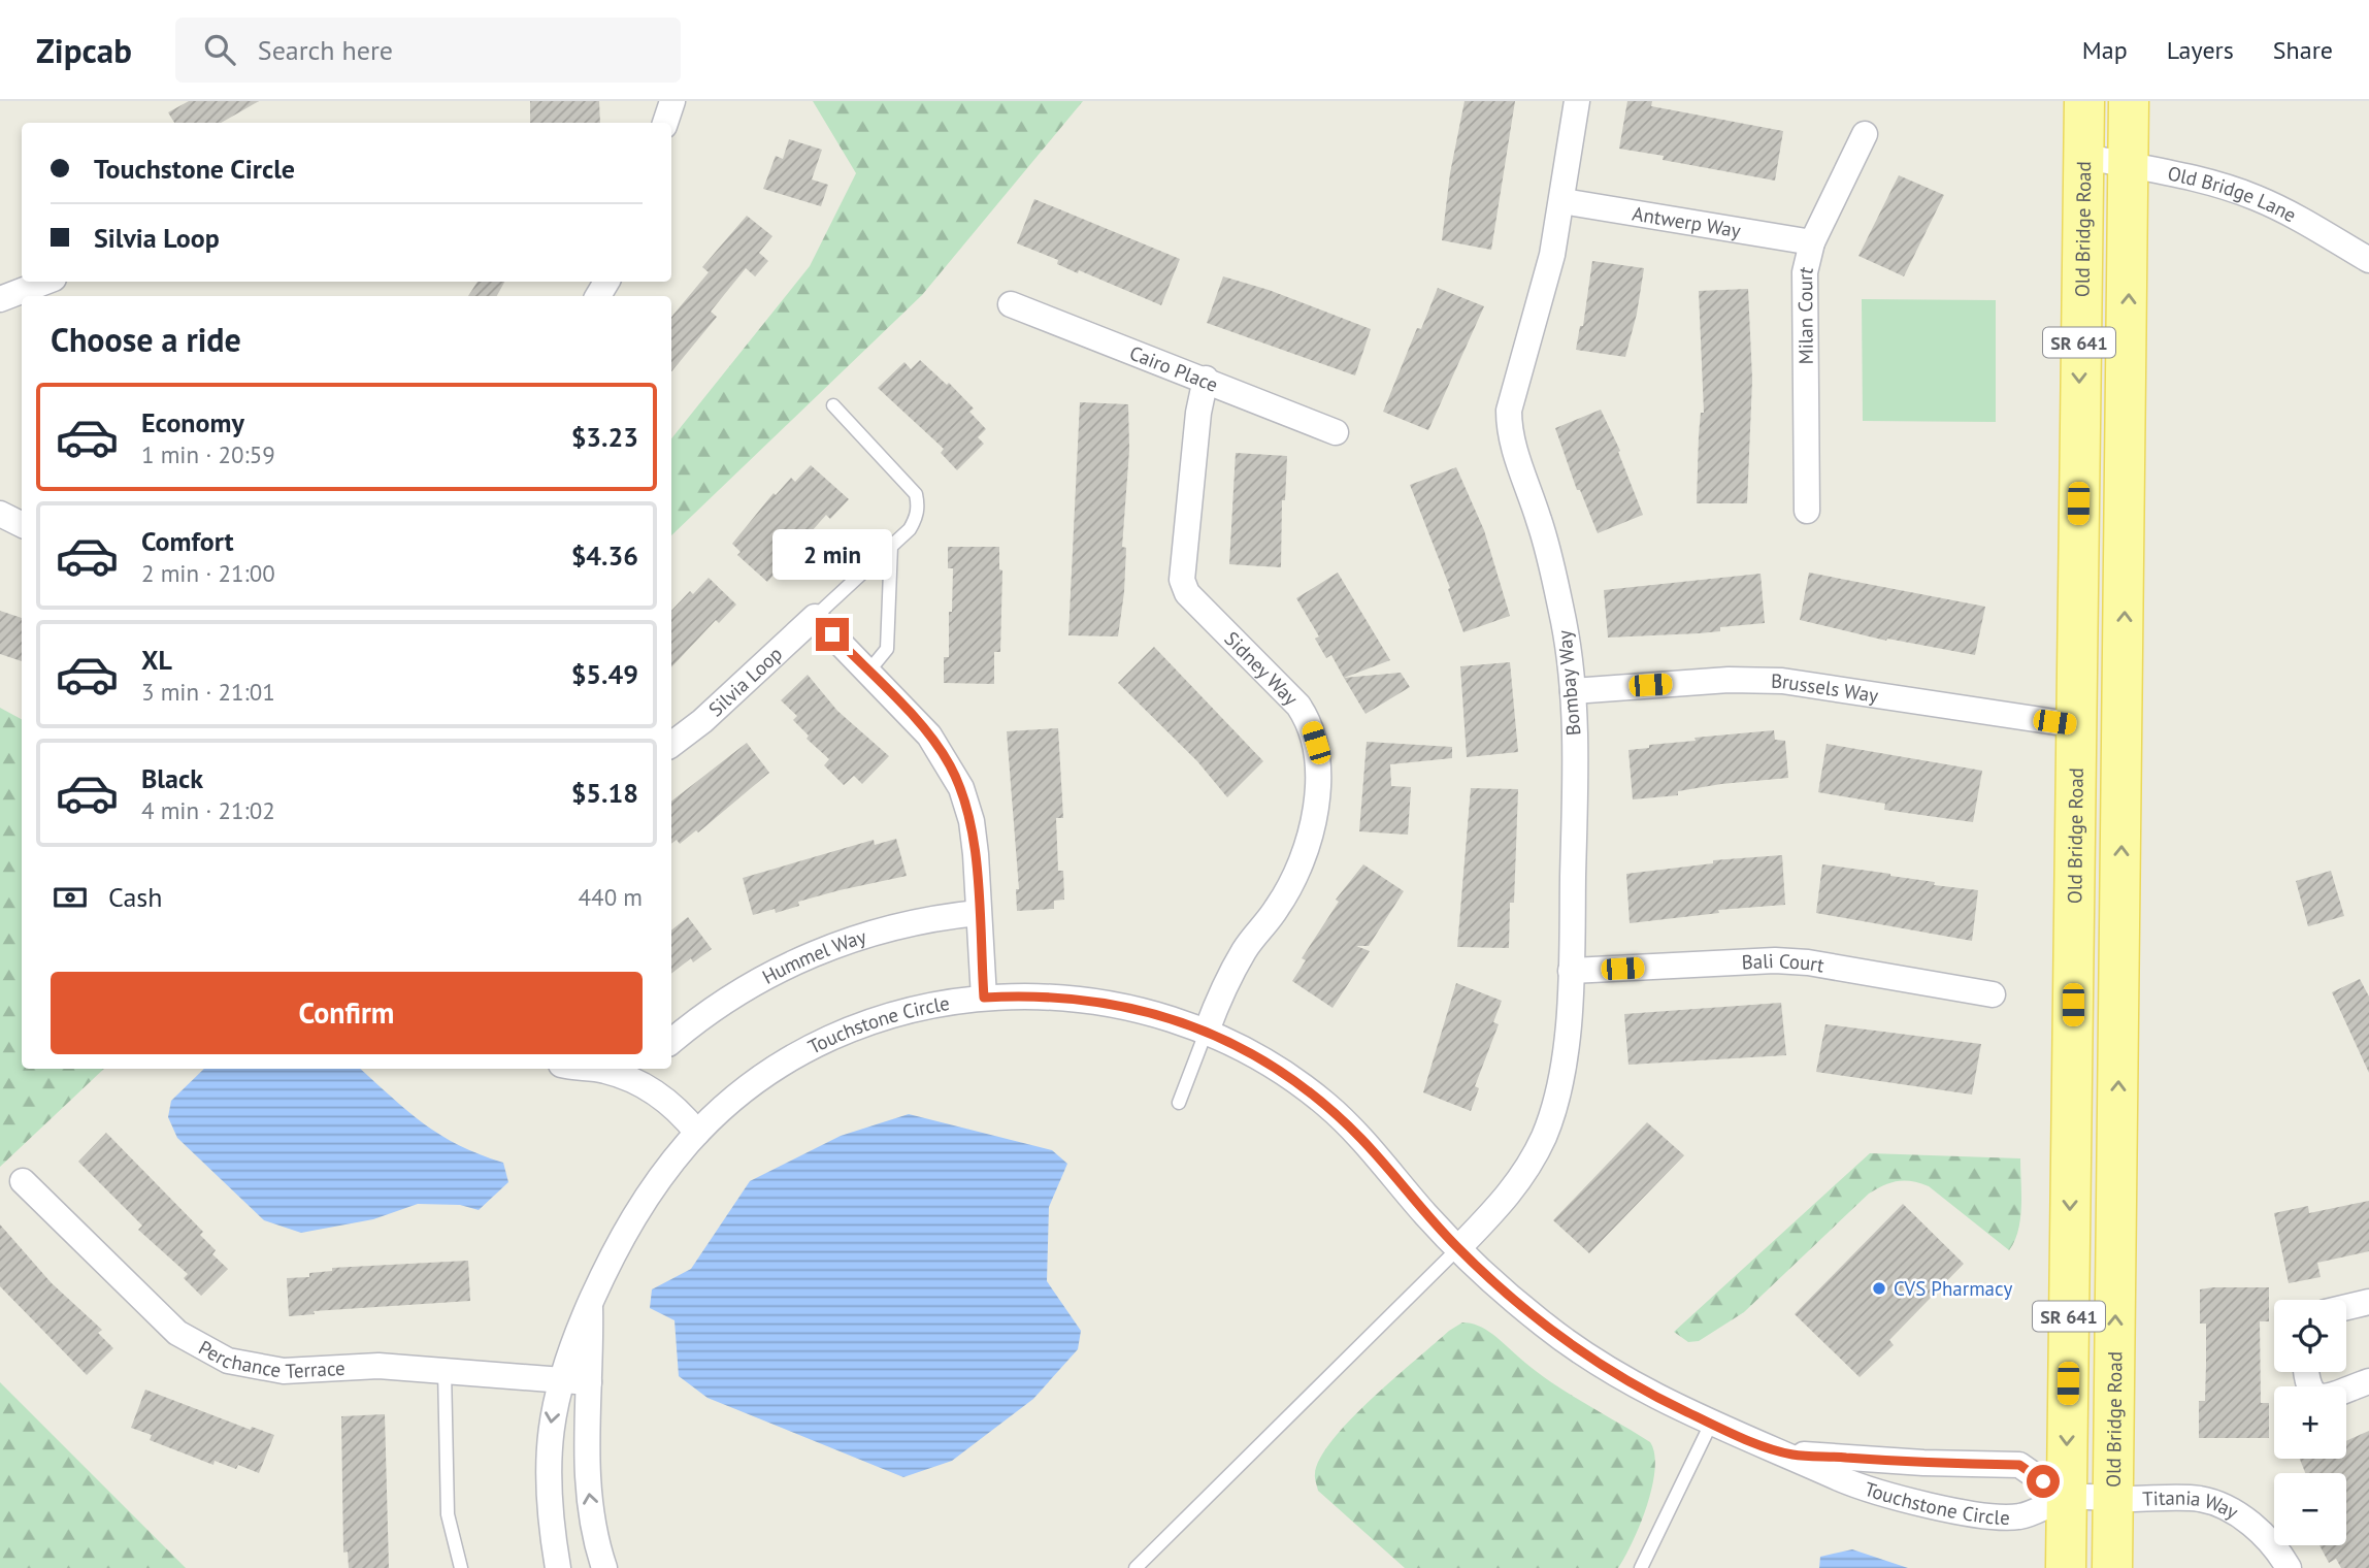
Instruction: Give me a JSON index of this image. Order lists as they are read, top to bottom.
{
  "streets": {
    "main road": ["Old Bridge Road", "SR 641"],
    "street": [
      "Old Bridge Lane",
      "Antwerp Way",
      "Milan Court",
      "Cairo Place",
      "Sidney Way",
      "Silvia Loop",
      "Bombay Way",
      "Brussels Way",
      "Hummel Way",
      "Bali Court",
      "Touchstone Circle",
      "Perchance Terrace",
      "Titania Way"
    ]
  },
  "crossings": [
    ["Old Bridge Lane", "Old Bridge Road"],
    ["Antwerp Way", "Milan Court"],
    ["Antwerp Way", "Bombay Way"],
    ["Old Bridge Road", "Brussels Way"],
    ["Old Bridge Road", "Touchstone Circle"],
    ["Old Bridge Road", "Titania Way"],
    ["Cairo Place", "Sidney Way"],
    ["Sidney Way", "Touchstone Circle"],
    ["Bombay Way", "Brussels Way"],
    ["Bombay Way", "Bali Court"],
    ["Bombay Way", "Touchstone Circle"],
    ["Touchstone Circle", "Perchance Terrace"],
    ["Touchstone Circle", "Titania Way"]
  ],
  "places": ["CVS Pharmacy"],
  "page": {
    "header": "Zipcab",
    "search": "Search here",
    "nav": ["Map", "Layers", "Share"],
    "banner": ["Touchstone Circle", "Silvia Loop"],
    "heading": "Choose a ride",
    "list": [
      {
        "name": "Economy",
        "note": "1 min · 20:59",
        "value": "$3.23"
      },
      {
        "name": "Comfort",
        "note": "2 min · 21:00",
        "value": "$4.36"
      },
      {
        "name": "XL",
        "note": "3 min · 21:01",
        "value": "$5.49"
      },
      {
        "name": "Black",
        "note": "4 min · 21:02",
        "value": "$5.18"
      }
    ],
    "bubble": "2 min",
    "pay": ["Cash", "440 m"],
    "buttons": "Confirm",
    "map_buttons": ["+", "−"]
  }
}
